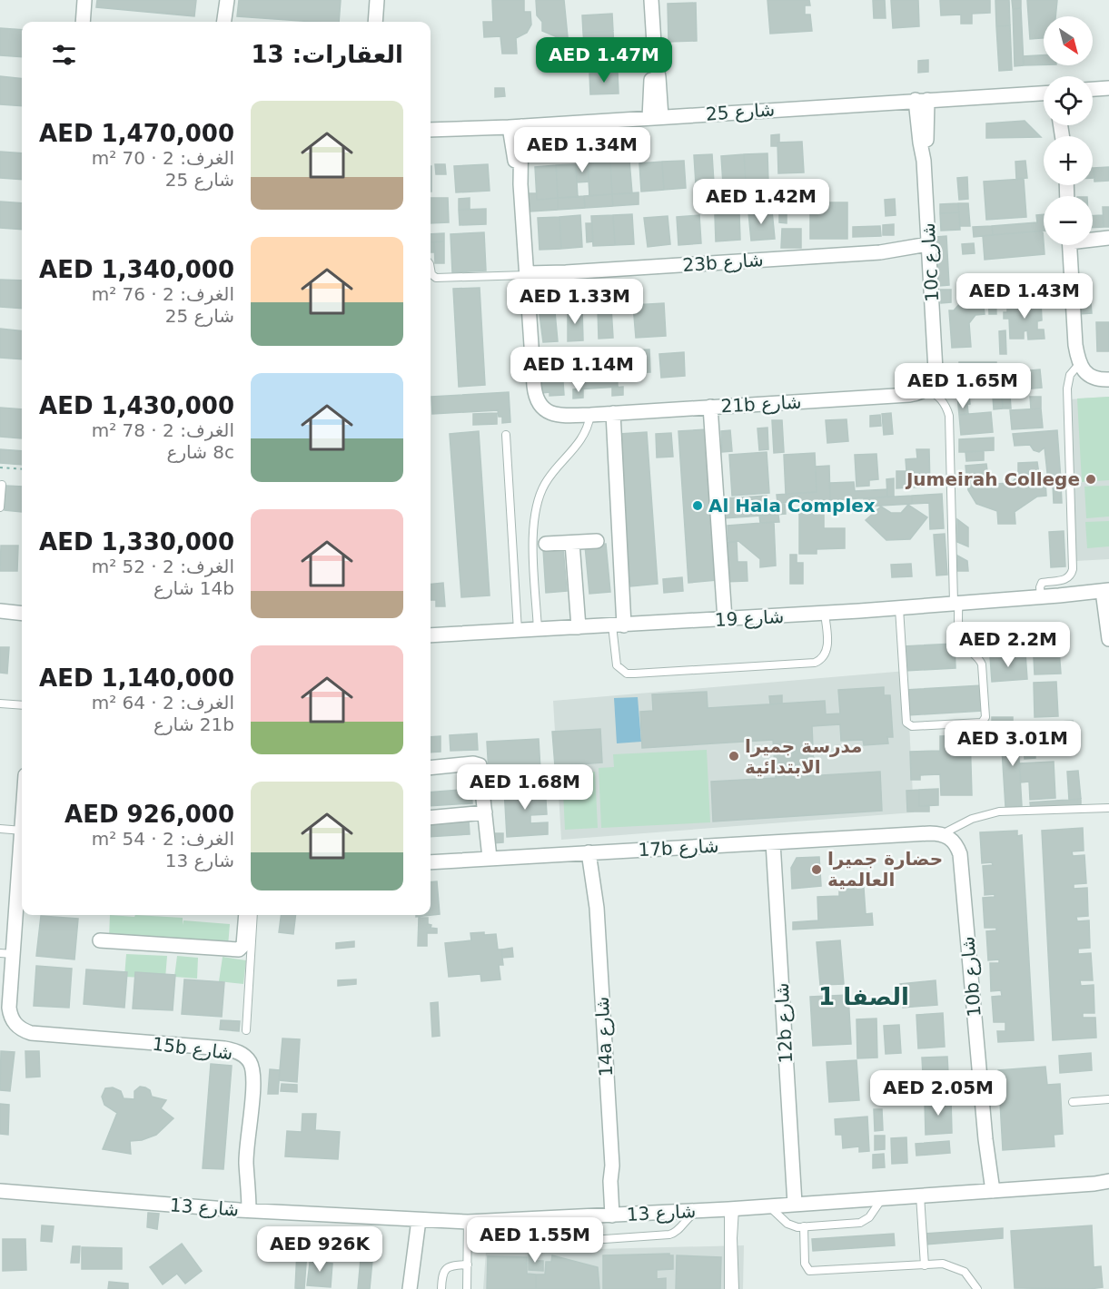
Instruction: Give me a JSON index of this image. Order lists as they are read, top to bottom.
{
  "streets": {
    "street": [
      "شارع 25",
      "23b شارع",
      "10c شارع",
      "21b شارع",
      "شارع 19",
      "17b شارع",
      "10b شارع",
      "12b شارع",
      "14a شارع",
      "15b شارع",
      "شارع 13"
    ]
  },
  "crossings": [
    ["شارع 25", "10c شارع"],
    ["23b شارع", "10c شارع"],
    ["23b شارع", "21b شارع"],
    ["10c شارع", "21b شارع"],
    ["17b شارع", "10b شارع"],
    ["17b شارع", "12b شارع"],
    ["17b شارع", "14a شارع"],
    ["10b شارع", "شارع 13"],
    ["12b شارع", "شارع 13"],
    ["14a شارع", "شارع 13"],
    ["15b شارع", "شارع 13"]
  ],
  "districts": ["الصفا 1"],
  "places": [
    "Jumeirah College",
    "Al Hala Complex",
    "مدرسة جميرا الابتدائية",
    "حضارة جميرا العالمية"
  ],
  "north": "bottom right",
  "page": {
    "map_buttons": ["+", "−"],
    "heading": "العقارات: 13",
    "price": [
      "AED 1.47M",
      "AED 1.34M",
      "AED 1.42M",
      "AED 1.43M",
      "AED 1.33M",
      "AED 1.14M",
      "AED 1.65M",
      "AED 2.2M",
      "AED 3.01M",
      "AED 1.68M",
      "AED 2.05M",
      "AED 1.55M",
      "AED 926K"
    ],
    "list": [
      {
        "name": "AED 1,470,000",
        "note": "الغرف: 2 · 70 m² · شارع 25"
      },
      {
        "name": "AED 1,340,000",
        "note": "الغرف: 2 · 76 m² · شارع 25"
      },
      {
        "name": "AED 1,430,000",
        "note": "الغرف: 2 · 78 m² · 8c شارع"
      },
      {
        "name": "AED 1,330,000",
        "note": "الغرف: 2 · 52 m² · 14b شارع"
      },
      {
        "name": "AED 1,140,000",
        "note": "الغرف: 2 · 64 m² · 21b شارع"
      },
      {
        "name": "AED 926,000",
        "note": "الغرف: 2 · 54 m² · شارع 13"
      }
    ]
  }
}
